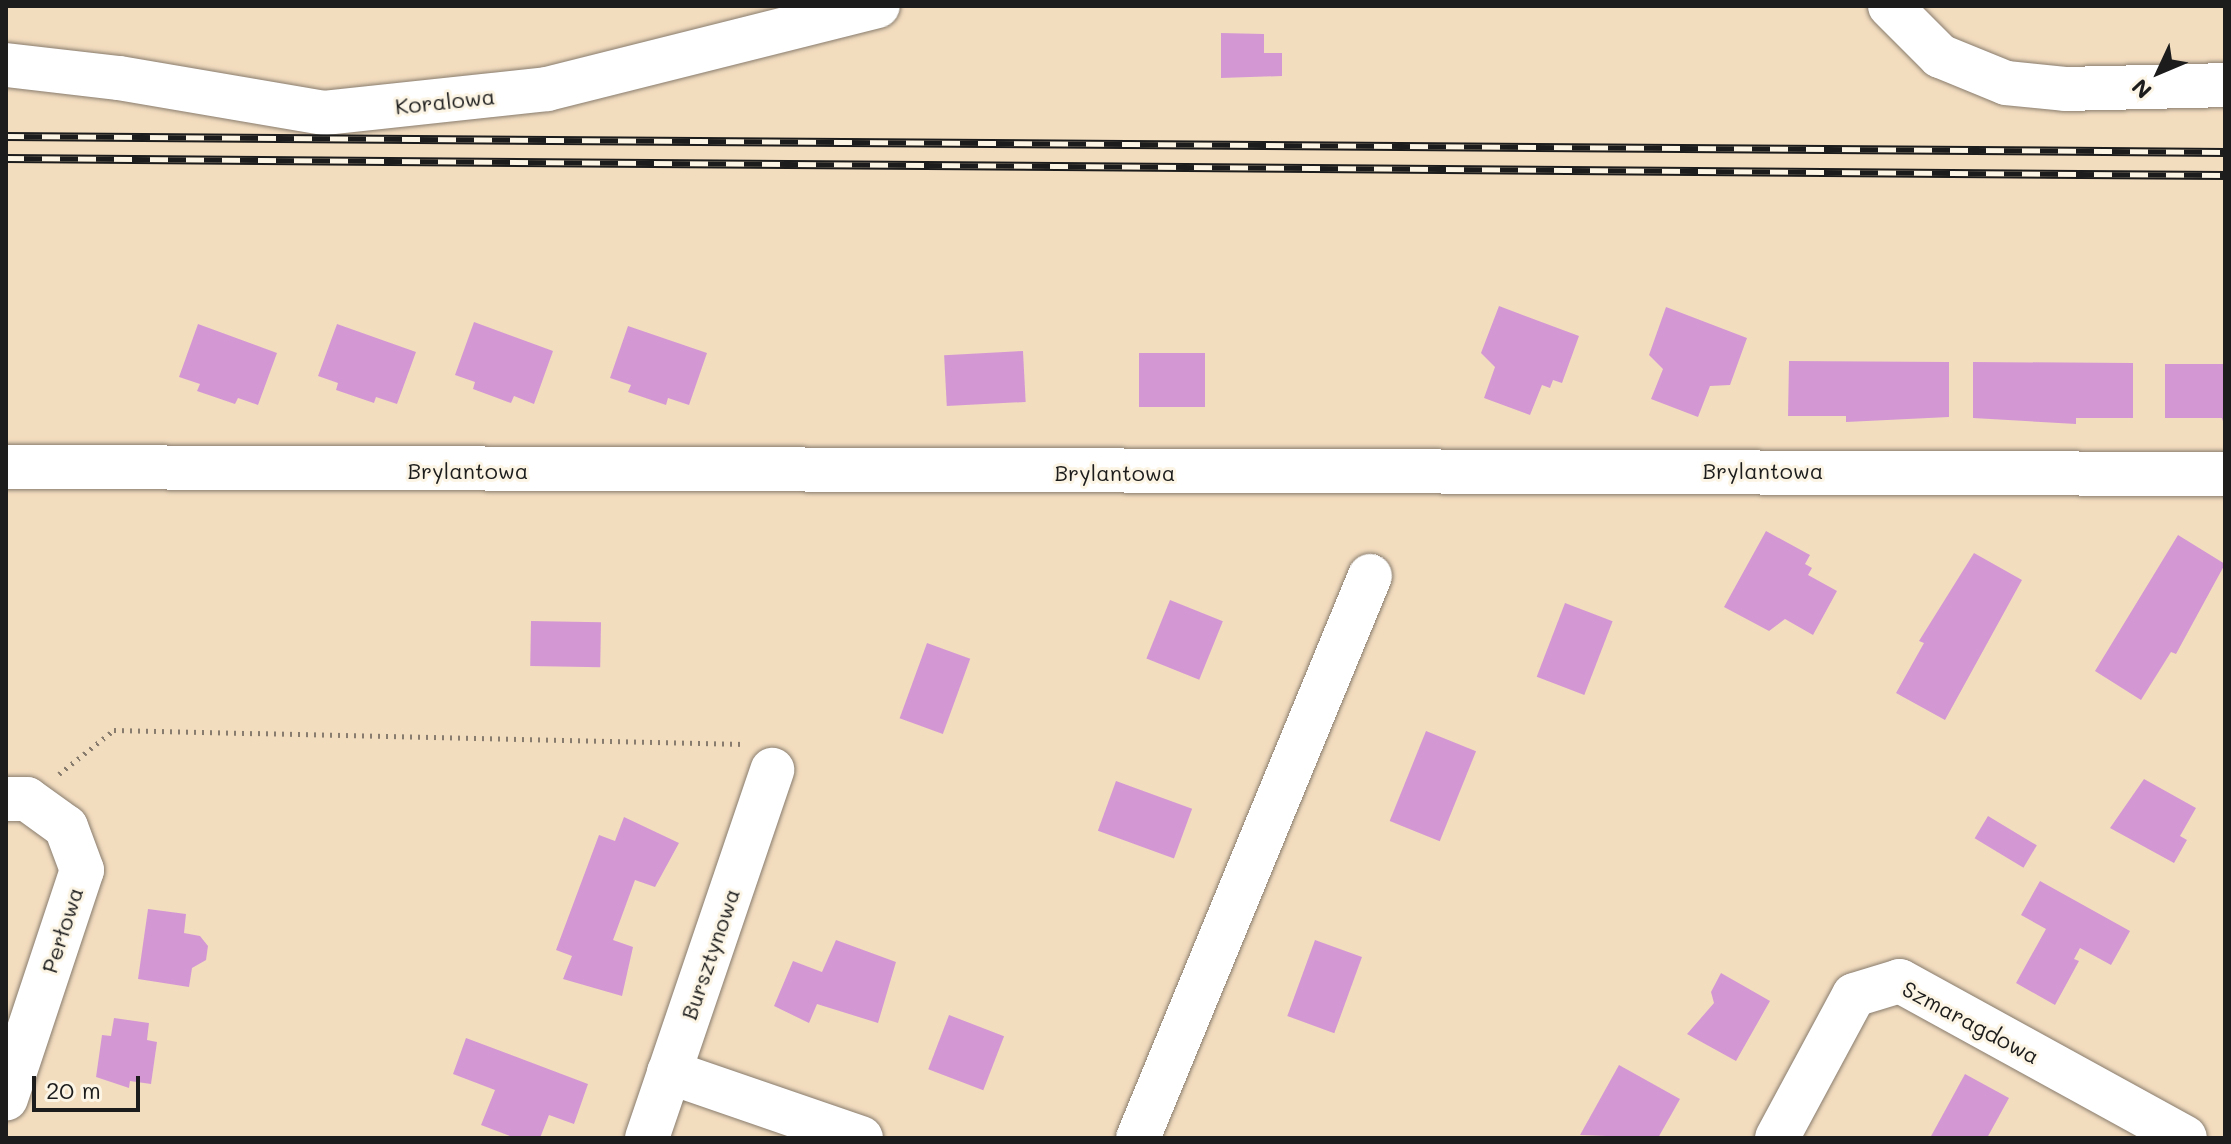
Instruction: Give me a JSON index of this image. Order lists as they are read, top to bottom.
{
  "streets": {
    "street": [
      "Koralowa",
      "Brylantowa",
      "Perłowa",
      "Bursztynowa",
      "Szmaragdowa"
    ]
  },
  "scale_bar": "20 m",
  "north": "bottom left"
}
